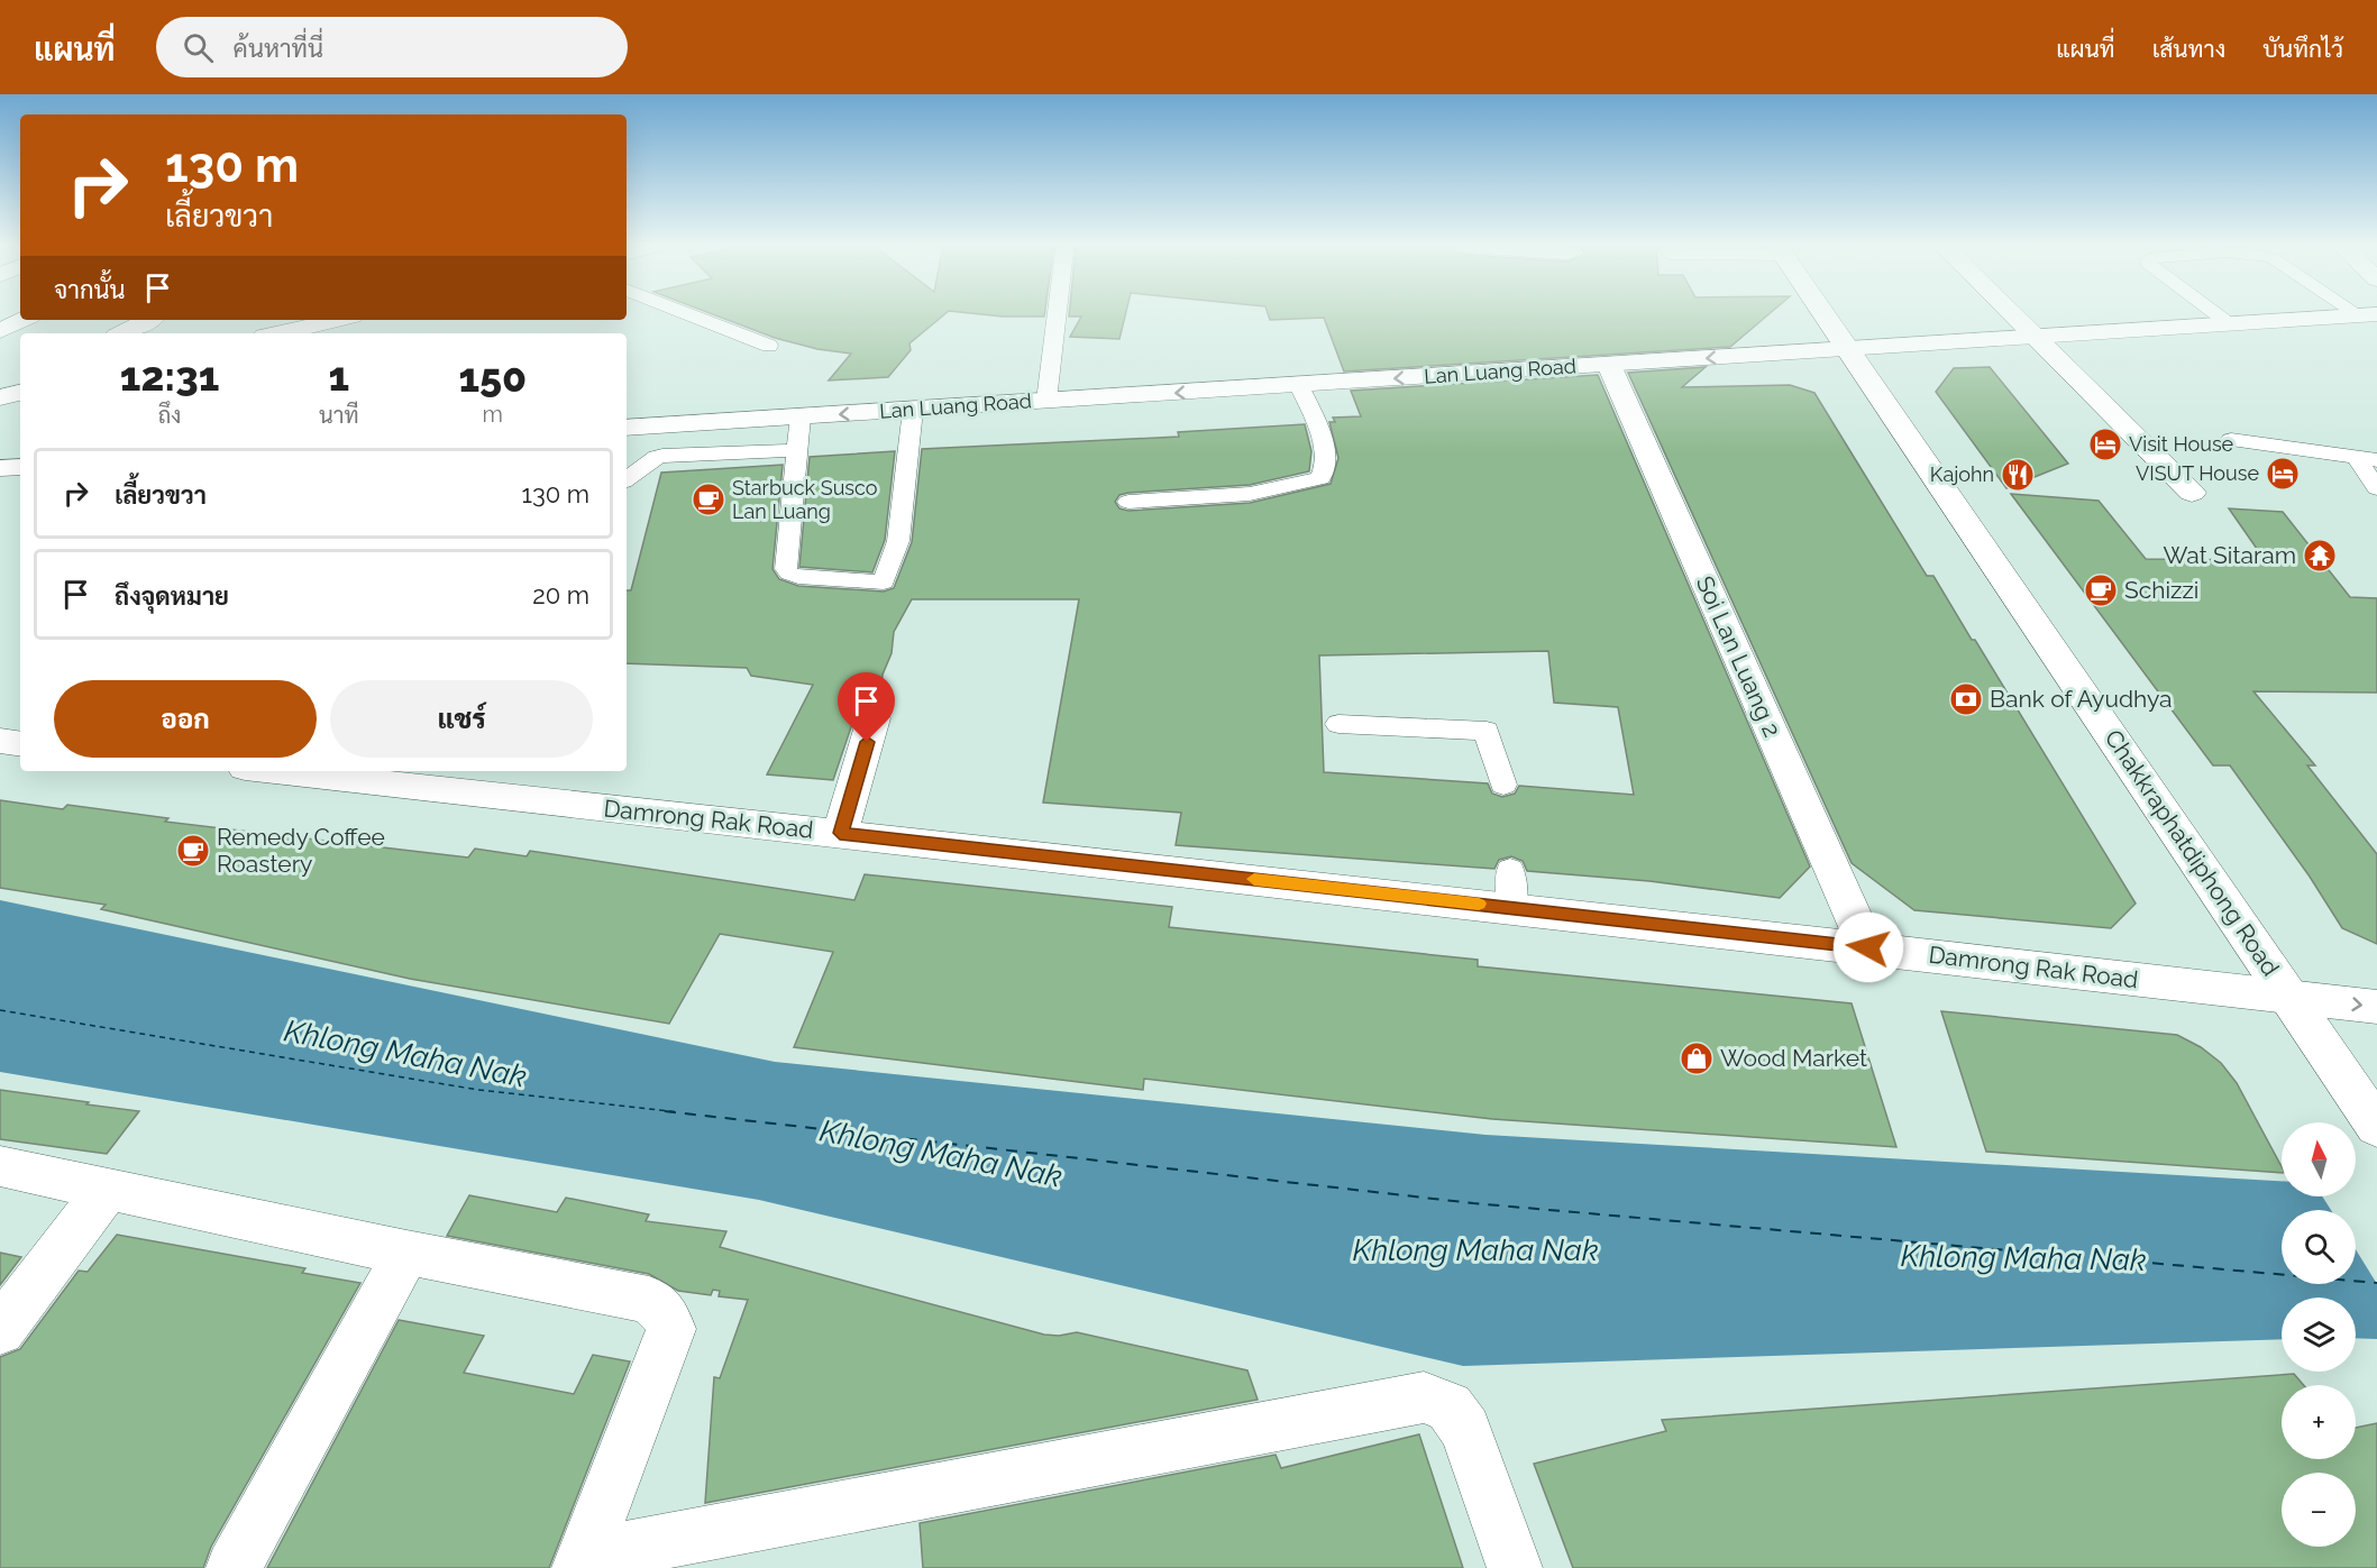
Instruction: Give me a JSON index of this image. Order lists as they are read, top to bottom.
{
  "streets": {
    "street": [
      "Lan Luang Road",
      "Soi Lan Luang 2",
      "Damrong Rak Road",
      "Chakkraphatdiphong Road"
    ]
  },
  "crossings": [
    ["Lan Luang Road", "Soi Lan Luang 2"],
    ["Lan Luang Road", "Chakkraphatdiphong Road"],
    ["Soi Lan Luang 2", "Damrong Rak Road"],
    ["Damrong Rak Road", "Chakkraphatdiphong Road"]
  ],
  "one_way": ["Lan Luang Road"],
  "water": ["Khlong Maha Nak"],
  "places": {
    "hotel": ["Visit House", "VISUT House"],
    "restaurant": ["Kajohn"],
    "cafe": ["Starbuck Susco Lan Luang", "Schizzi", "Remedy Coffee Roastery"],
    "temple": ["Wat Sitaram"],
    "bank": ["Bank of Ayudhya"],
    "shop": ["Wood Market"]
  },
  "north": "top",
  "page": {
    "header": "แผนที่",
    "search": "ค้นหาที่นี่",
    "nav": ["แผนที่", "เส้นทาง", "บันทึกไว้"],
    "turn": ["130 m", "เลี้ยวขวา"],
    "then": "จากนั้น",
    "eta": [
      "12:31",
      "ถึง",
      "1",
      "นาที",
      "150",
      "m"
    ],
    "list": [
      {
        "name": "เลี้ยวขวา",
        "value": "130 m"
      },
      {
        "name": "ถึงจุดหมาย",
        "value": "20 m"
      }
    ],
    "buttons": ["ออก", "แชร์"],
    "map_buttons": ["+", "−"]
  }
}
